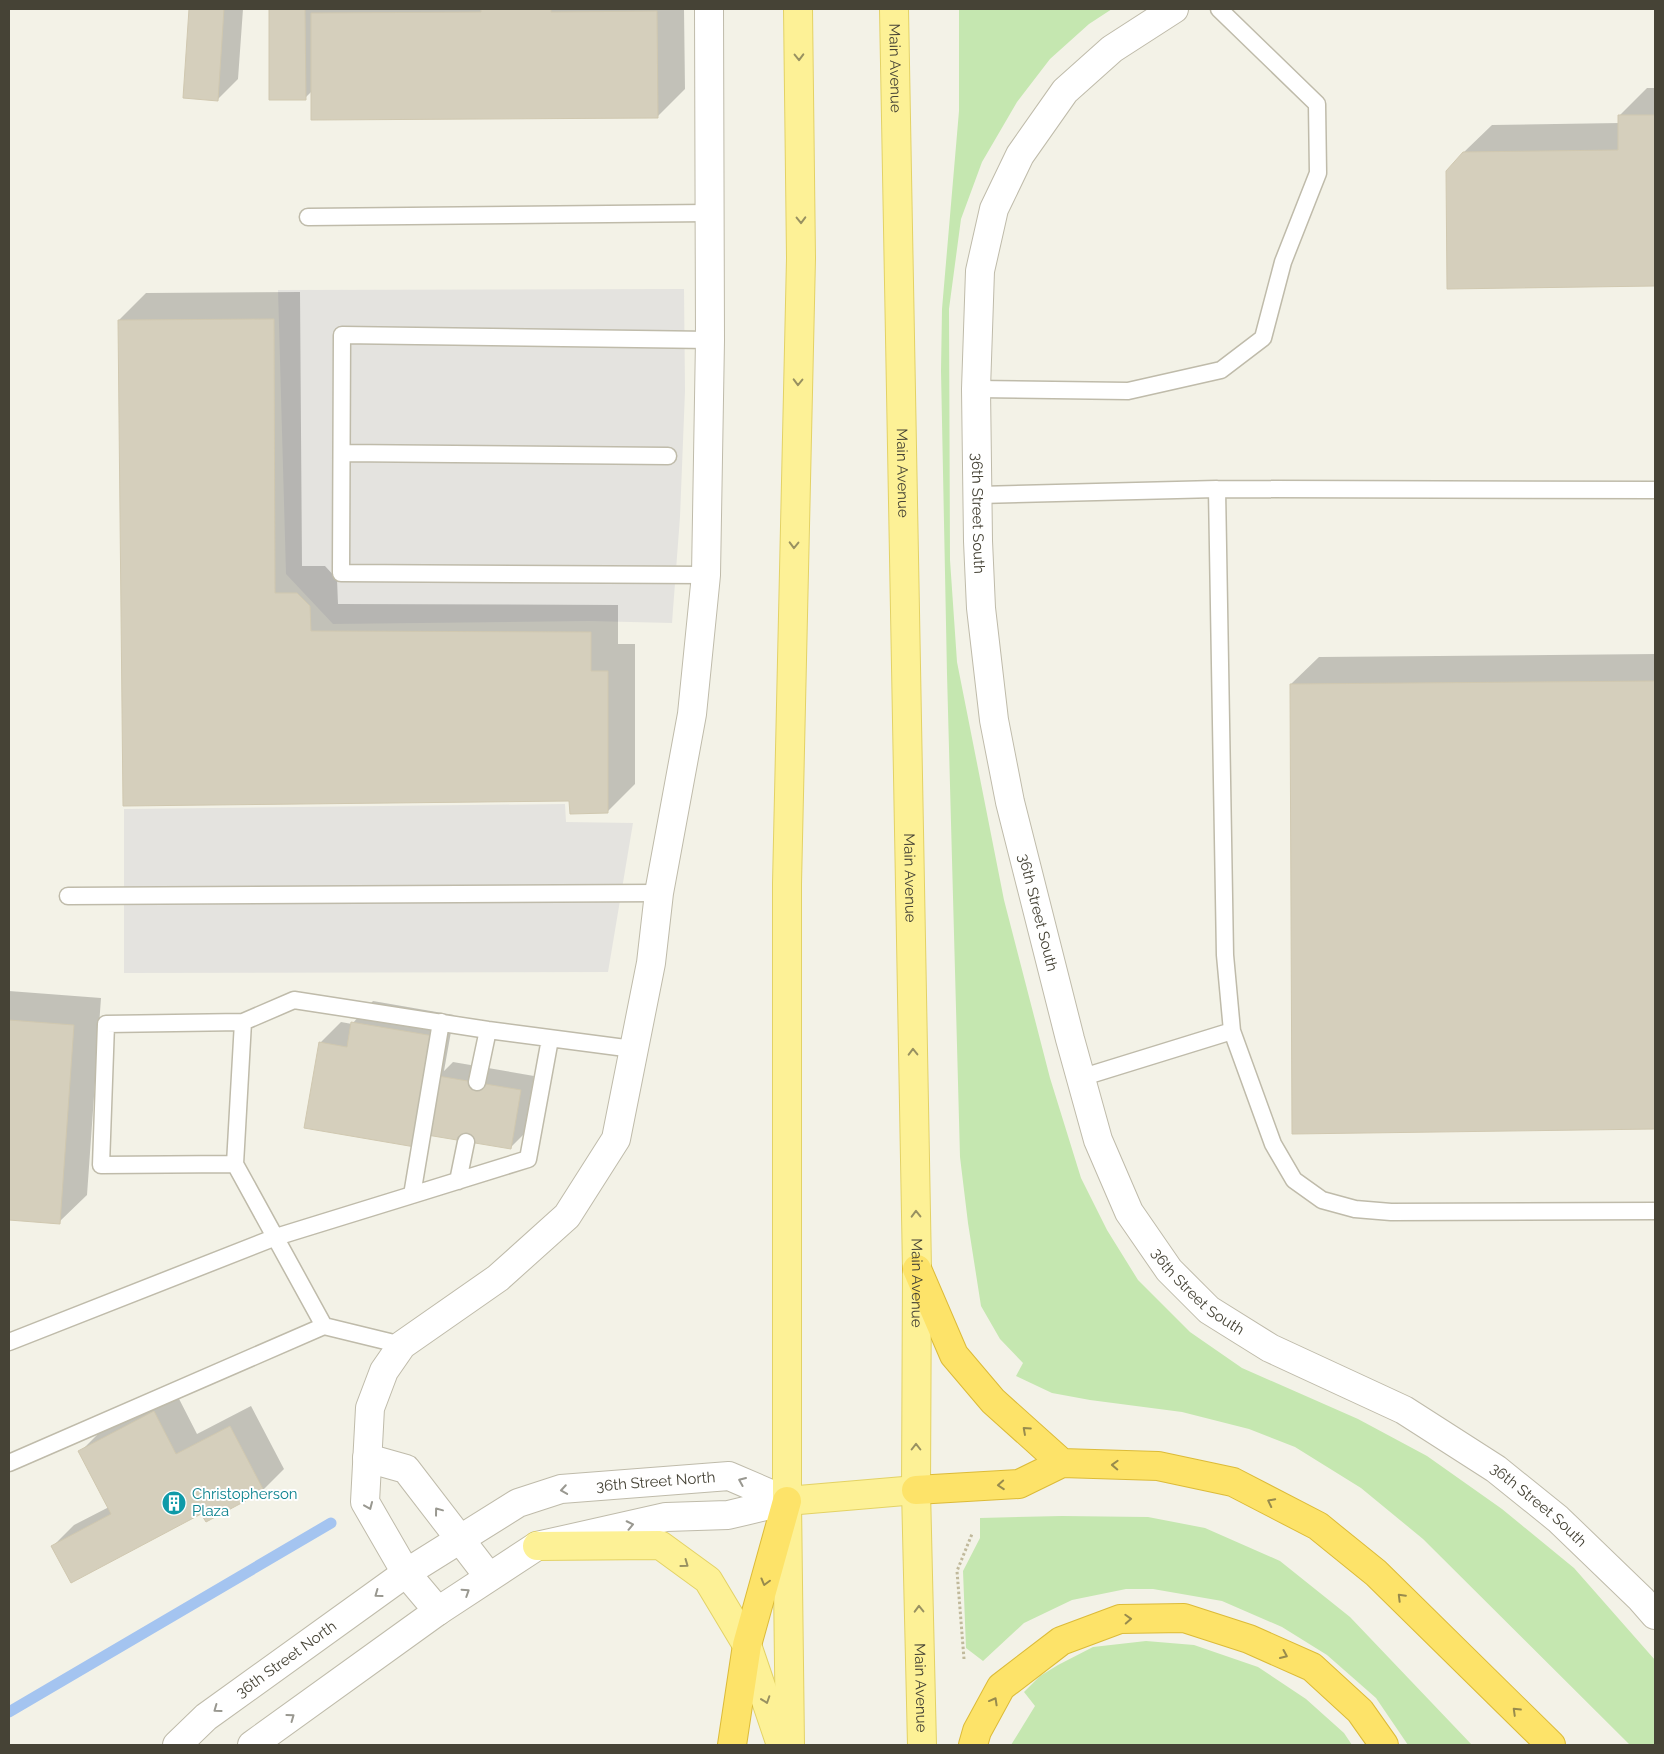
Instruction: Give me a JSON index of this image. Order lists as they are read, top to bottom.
{
  "streets": {
    "main road": ["Main Avenue"],
    "street": ["36th Street South", "36th Street North"]
  },
  "places": {
    "building": ["Christopherson Plaza"]
  }
}
